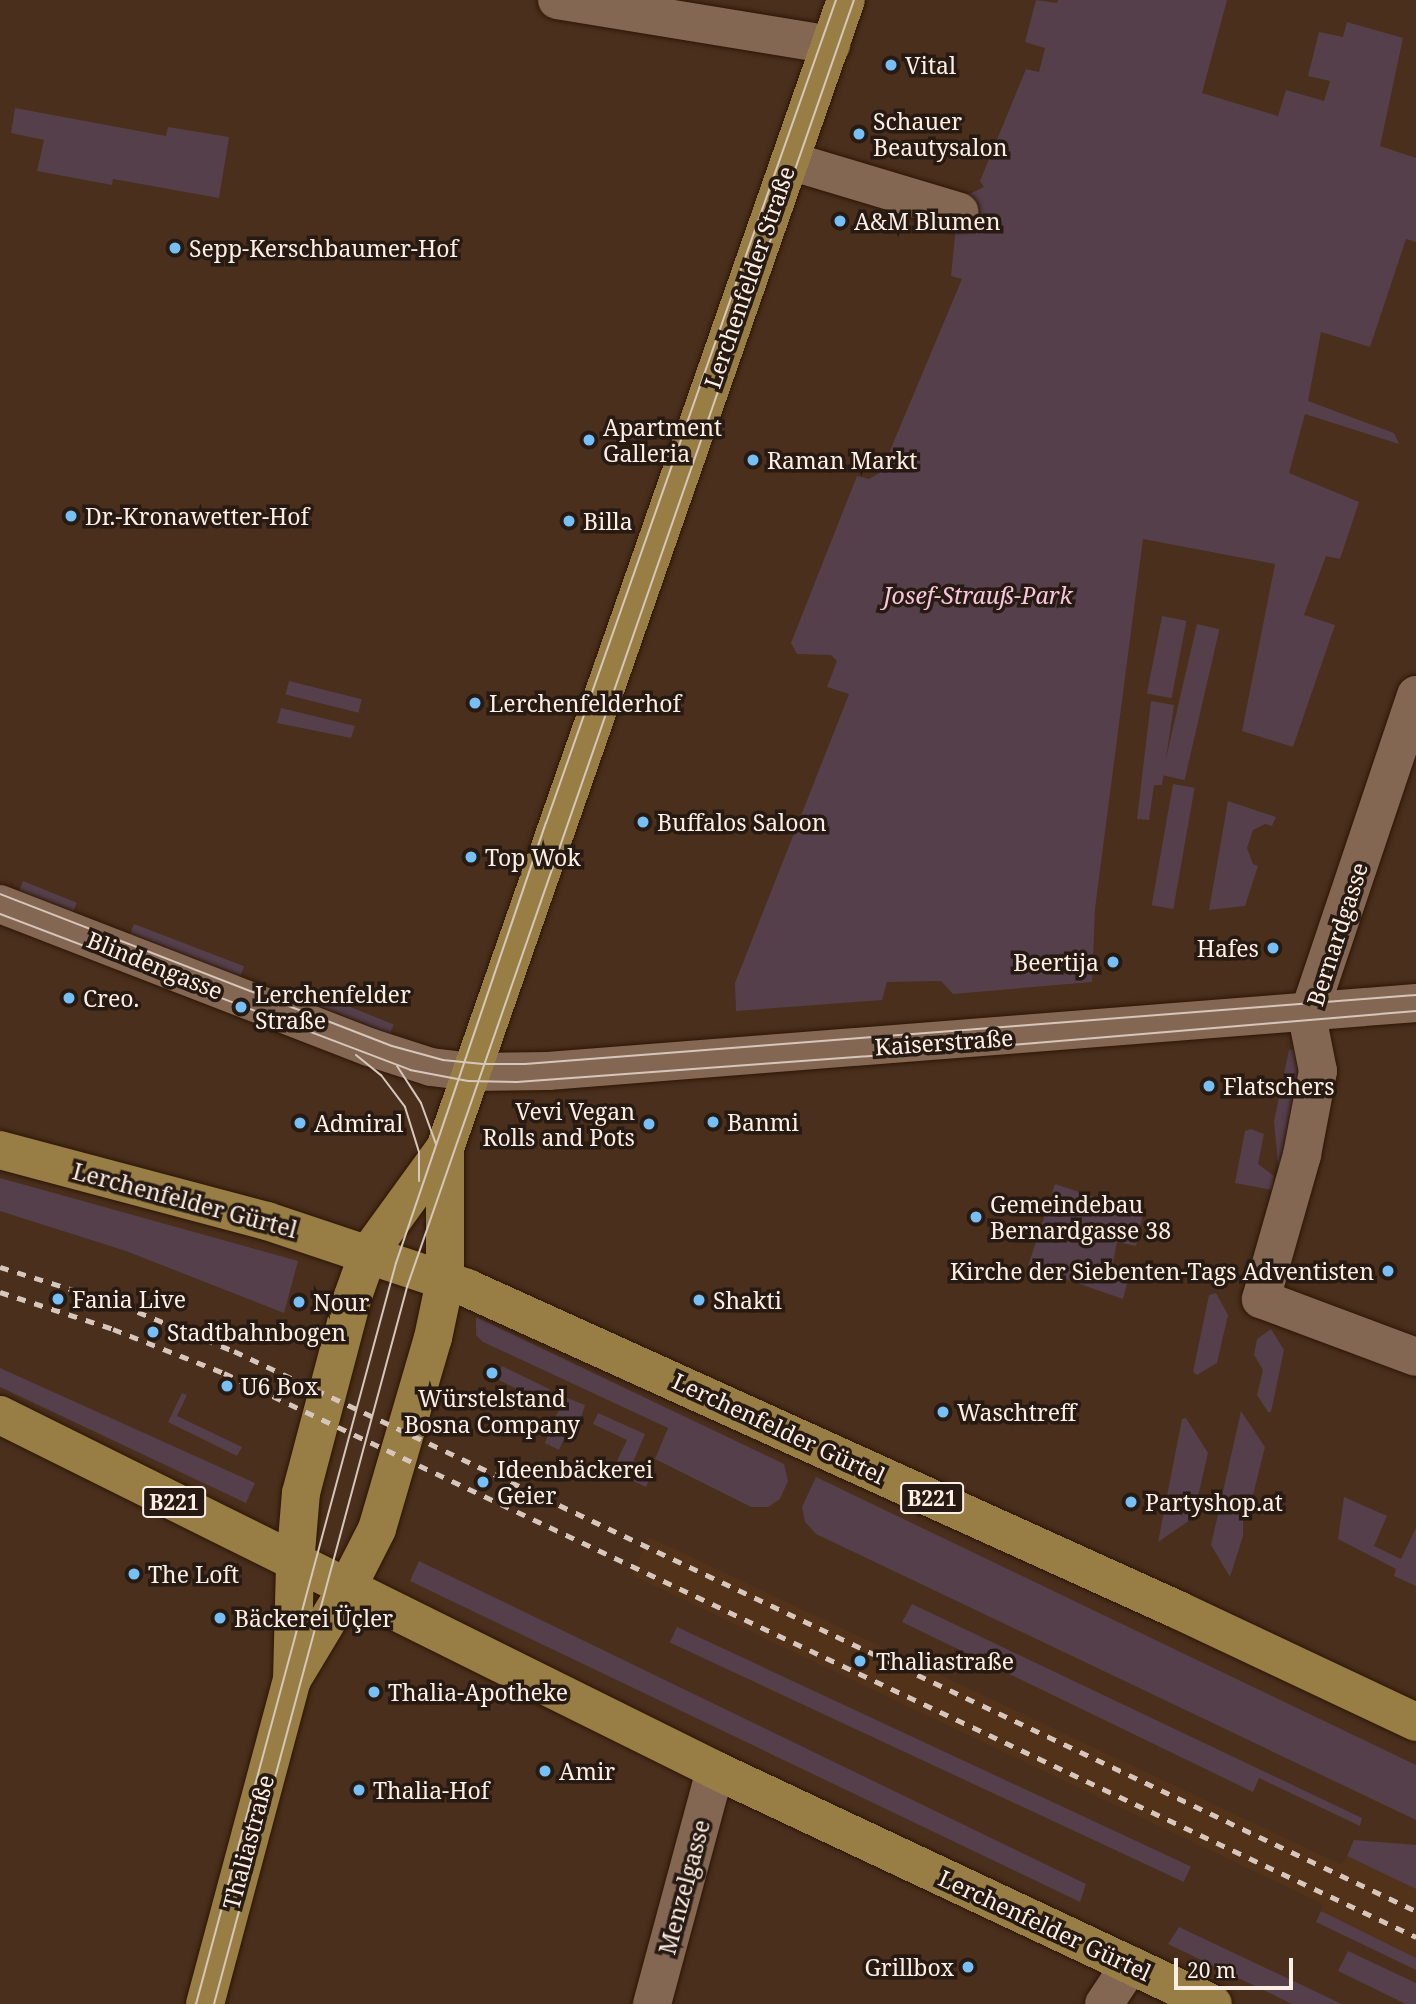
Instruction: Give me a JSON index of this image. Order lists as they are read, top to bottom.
{
  "streets": {
    "main road": [
      "Lerchenfelder Straße",
      "Lerchenfelder Gürtel",
      "B221",
      "Thaliastraße"
    ],
    "street": [
      "Bernardgasse",
      "Blindengasse",
      "Kaiserstraße",
      "Menzelgasse"
    ]
  },
  "crossings": [
    ["Lerchenfelder Straße", "Blindengasse"],
    ["Lerchenfelder Straße", "Kaiserstraße"],
    ["Lerchenfelder Straße", "Lerchenfelder Gürtel"],
    ["Bernardgasse", "Kaiserstraße"],
    ["Blindengasse", "Kaiserstraße"],
    ["Lerchenfelder Gürtel", "Menzelgasse"]
  ],
  "parks": ["Josef-Strauß-Park"],
  "places": [
    "Vital",
    "Schauer Beautysalon",
    "A&M Blumen",
    "Sepp-Kerschbaumer-Hof",
    "Apartment Galleria",
    "Raman Markt",
    "Dr.-Kronawetter-Hof",
    "Billa",
    "Lerchenfelderhof",
    "Buffalos Saloon",
    "Top Wok",
    "Hafes",
    "Beertija",
    "Creo.",
    "Lerchenfelder Straße",
    "Flatschers",
    "Banmi",
    "Admiral",
    "Vevi Vegan Rolls and Pots",
    "Gemeindebau Bernardgasse 38",
    "Kirche der Siebenten-Tags Adventisten",
    "Fania Live",
    "Shakti",
    "Nour",
    "Stadtbahnbogen",
    "Würstelstand Bosna Company",
    "U6 Box",
    "Waschtreff",
    "Ideenbäckerei Geier",
    "Partyshop.at",
    "The Loft",
    "Bäckerei Üçler",
    "Thaliastraße",
    "Thalia-Apotheke",
    "Amir",
    "Thalia-Hof",
    "Grillbox"
  ],
  "scale_bar": "20 m"
}
